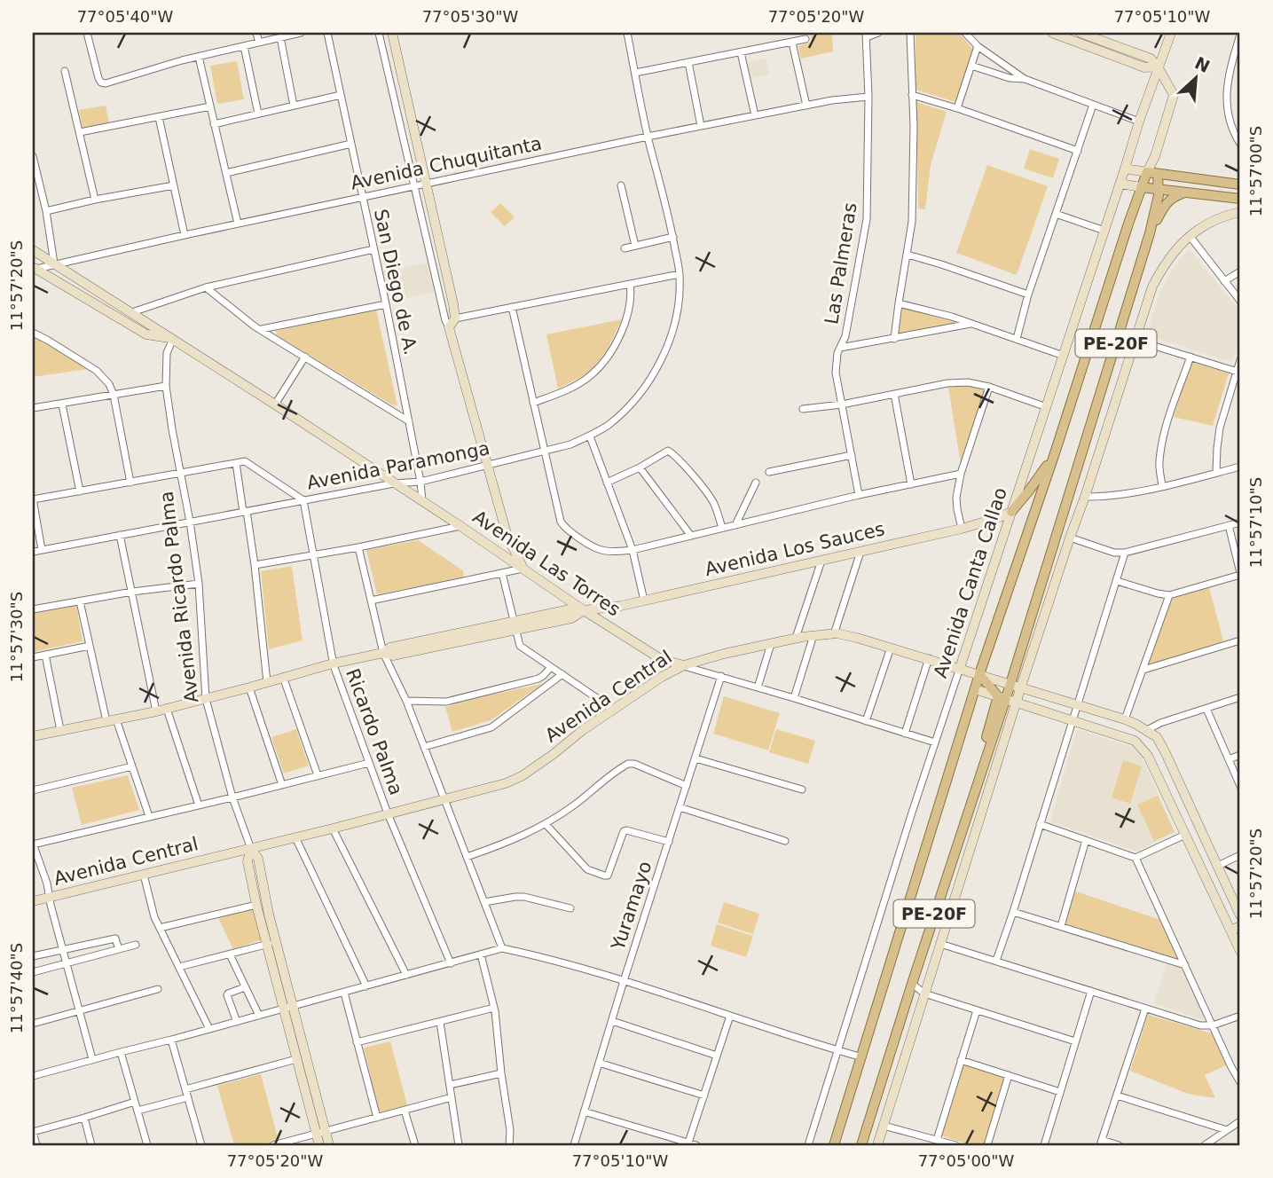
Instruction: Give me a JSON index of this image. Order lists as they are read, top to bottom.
{
  "streets": {
    "main road": ["PE-20F", "Avenida Canta Callao"],
    "street": [
      "Avenida Chuquitanta",
      "Las Palmeras",
      "San Diego de A.",
      "Avenida Paramonga",
      "Avenida Los Sauces",
      "Avenida Las Torres",
      "Avenida Ricardo Palma",
      "Avenida Central",
      "Ricardo Palma",
      "Yuramayo"
    ]
  },
  "crossings": [
    ["Avenida Chuquitanta", "Las Palmeras"],
    ["Avenida Chuquitanta", "San Diego de A."],
    ["Avenida Chuquitanta", "Avenida Paramonga"],
    ["Avenida Chuquitanta", "Avenida Las Torres"],
    ["San Diego de A.", "Avenida Paramonga"],
    ["San Diego de A.", "Avenida Las Torres"],
    ["Avenida Paramonga", "Avenida Las Torres"],
    ["Avenida Paramonga", "Avenida Ricardo Palma"],
    ["Avenida Paramonga", "Ricardo Palma"],
    ["Avenida Los Sauces", "Avenida Las Torres"],
    ["Avenida Los Sauces", "Avenida Canta Callao"],
    ["Avenida Los Sauces", "Avenida Ricardo Palma"],
    ["Avenida Los Sauces", "Ricardo Palma"],
    ["Avenida Las Torres", "Avenida Canta Callao"],
    ["Avenida Las Torres", "Avenida Ricardo Palma"],
    ["Avenida Las Torres", "Avenida Central"],
    ["Avenida Las Torres", "Yuramayo"],
    ["Avenida Canta Callao", "Avenida Central"],
    ["Avenida Ricardo Palma", "Avenida Central"],
    ["Avenida Central", "Ricardo Palma"]
  ],
  "north": "top right",
  "coordinates": [
    "77°05'40\"W",
    "77°05'30\"W",
    "77°05'20\"W",
    "77°05'10\"W",
    "11°57'00\"S",
    "11°57'20\"S",
    "11°57'10\"S",
    "11°57'30\"S",
    "11°57'40\"S",
    "77°05'00\"W"
  ]
}
